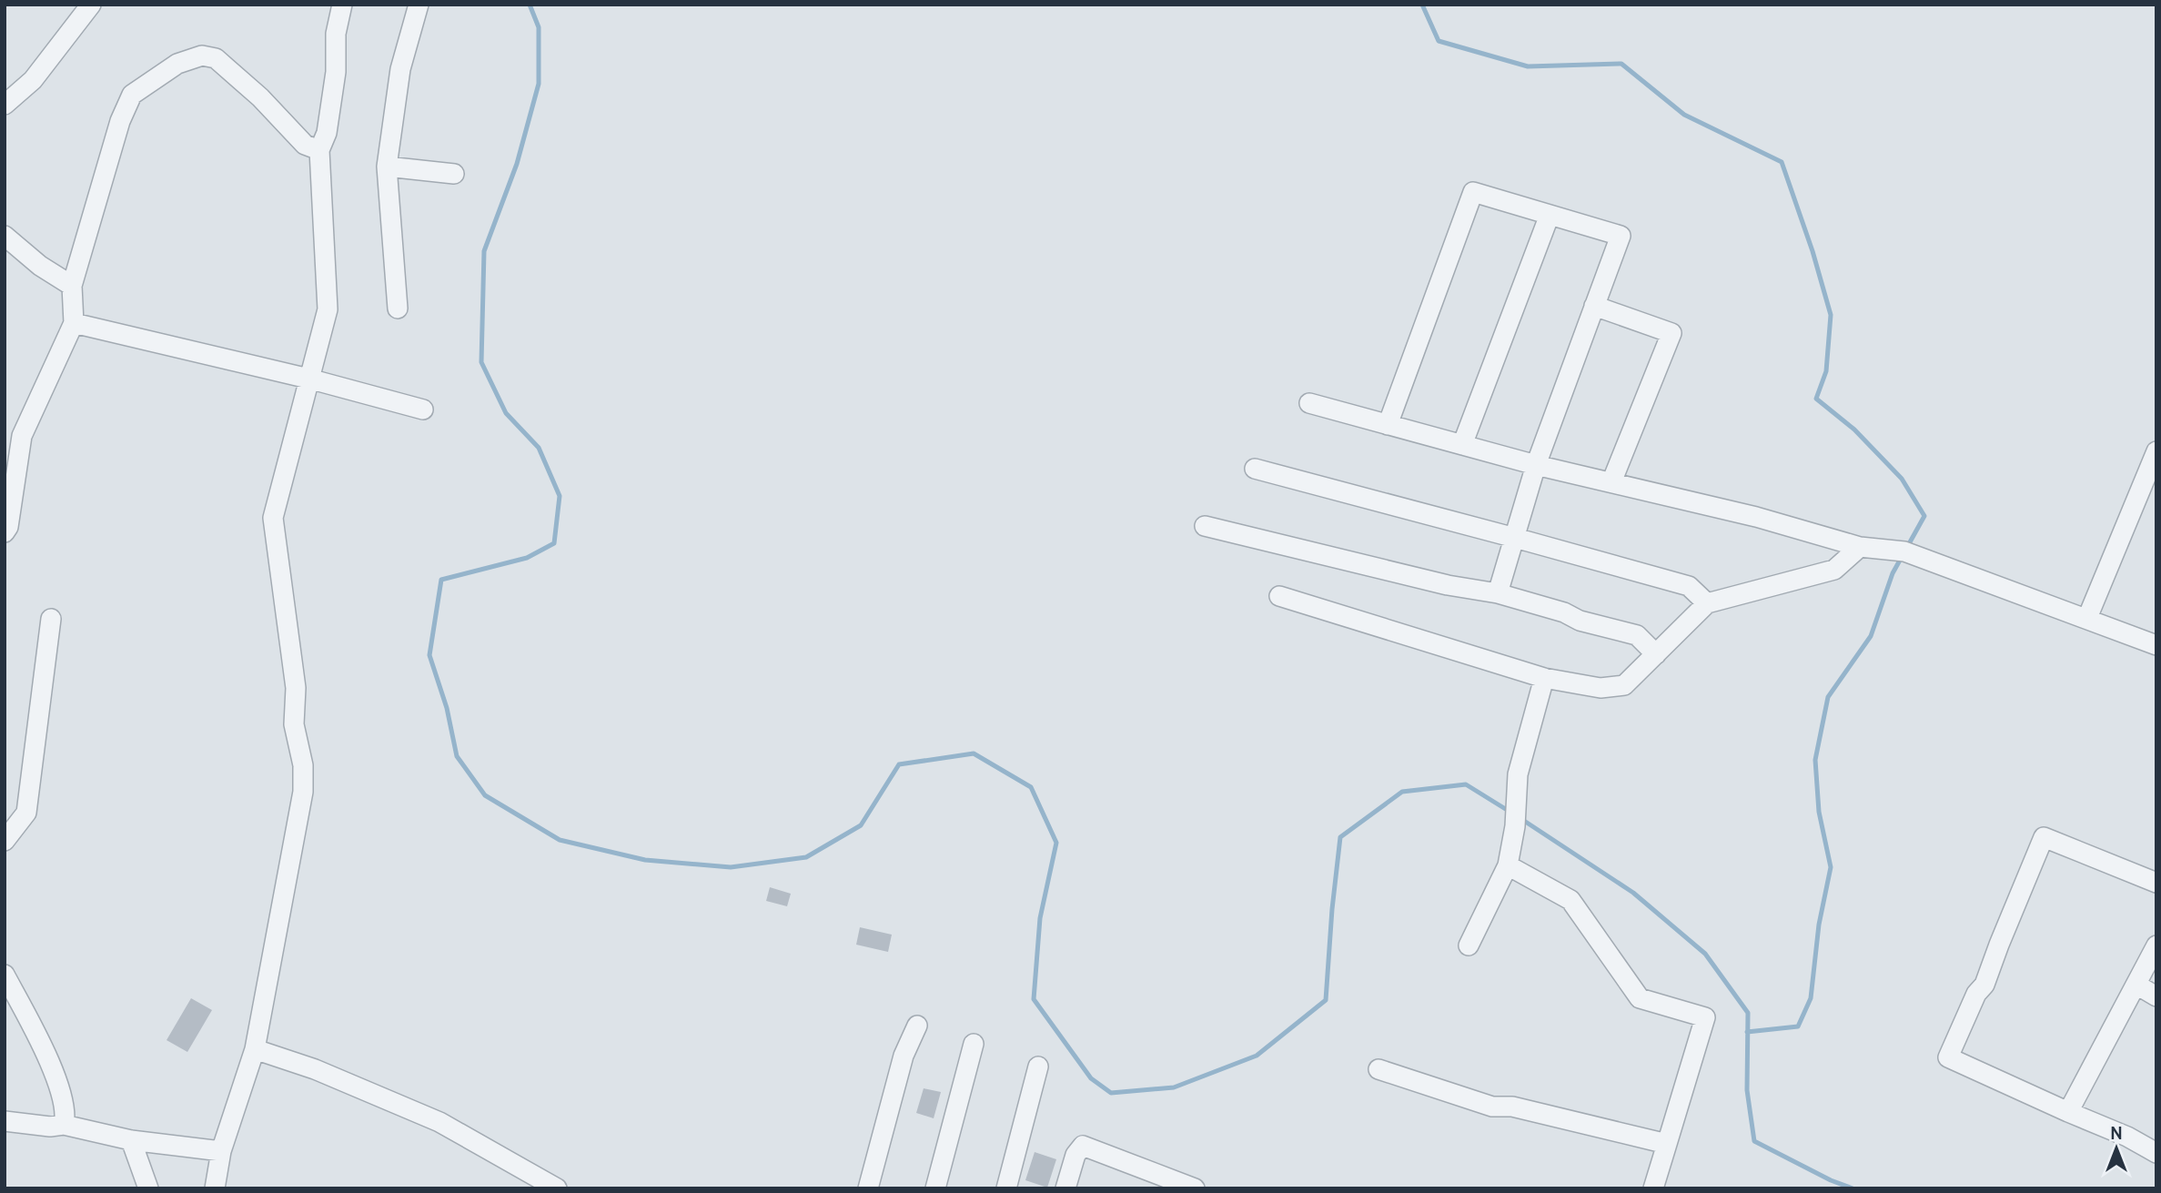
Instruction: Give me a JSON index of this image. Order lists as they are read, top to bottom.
{
  "north": "top"
}
